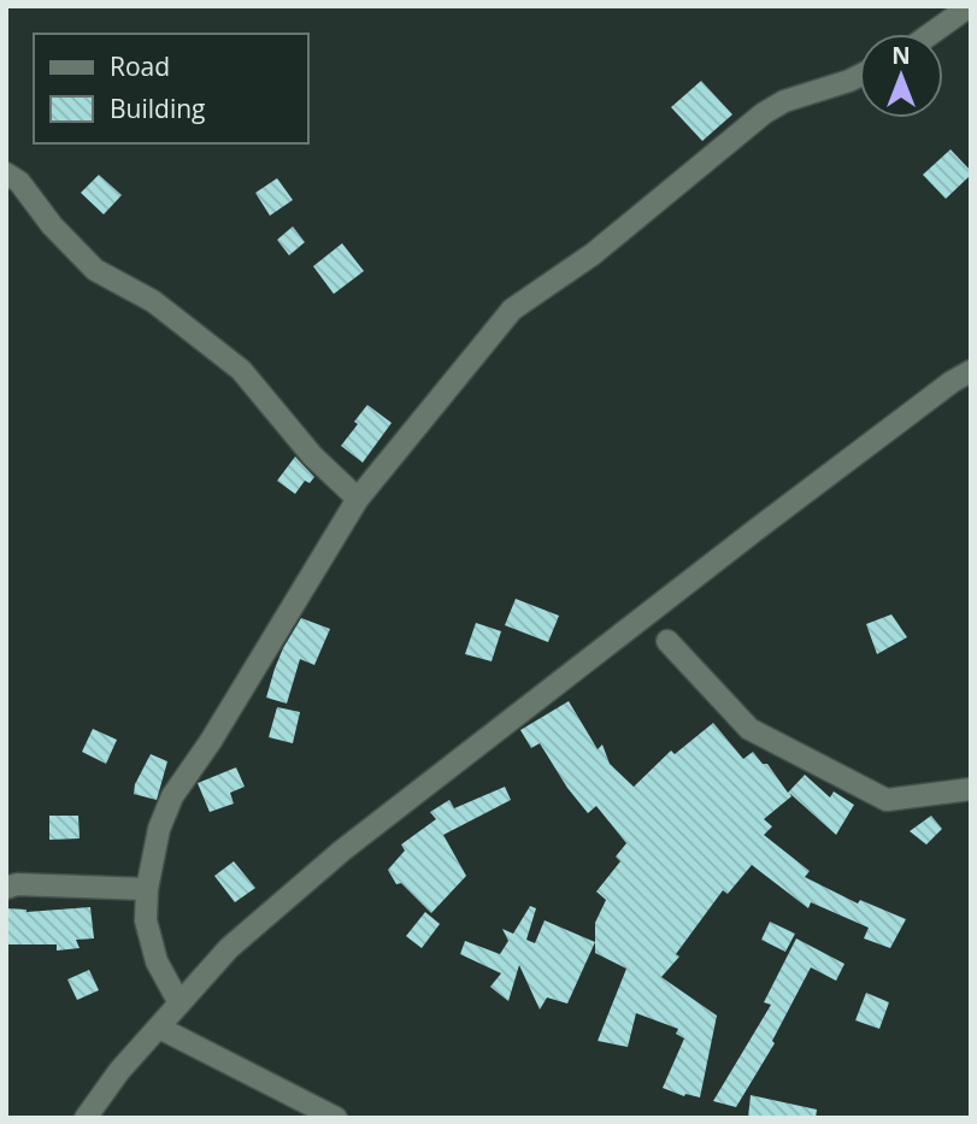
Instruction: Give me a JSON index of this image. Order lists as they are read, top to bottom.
{
  "legend": ["Road", "Building"],
  "north": "top"
}
